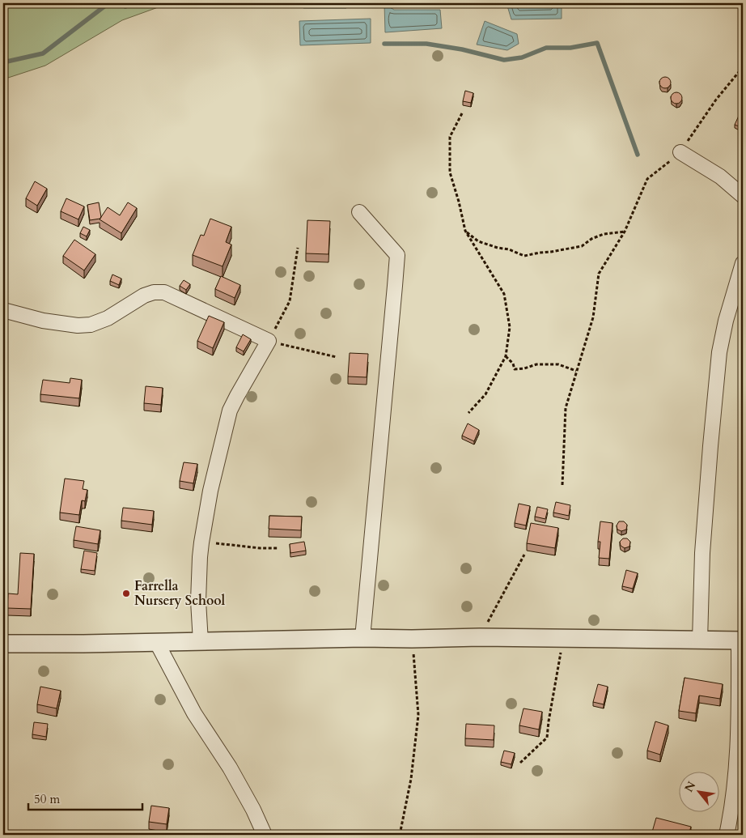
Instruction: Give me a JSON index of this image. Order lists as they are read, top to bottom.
{
  "places": ["Farrella Nursery School"],
  "scale_bar": "50 m",
  "north": "top left"
}
